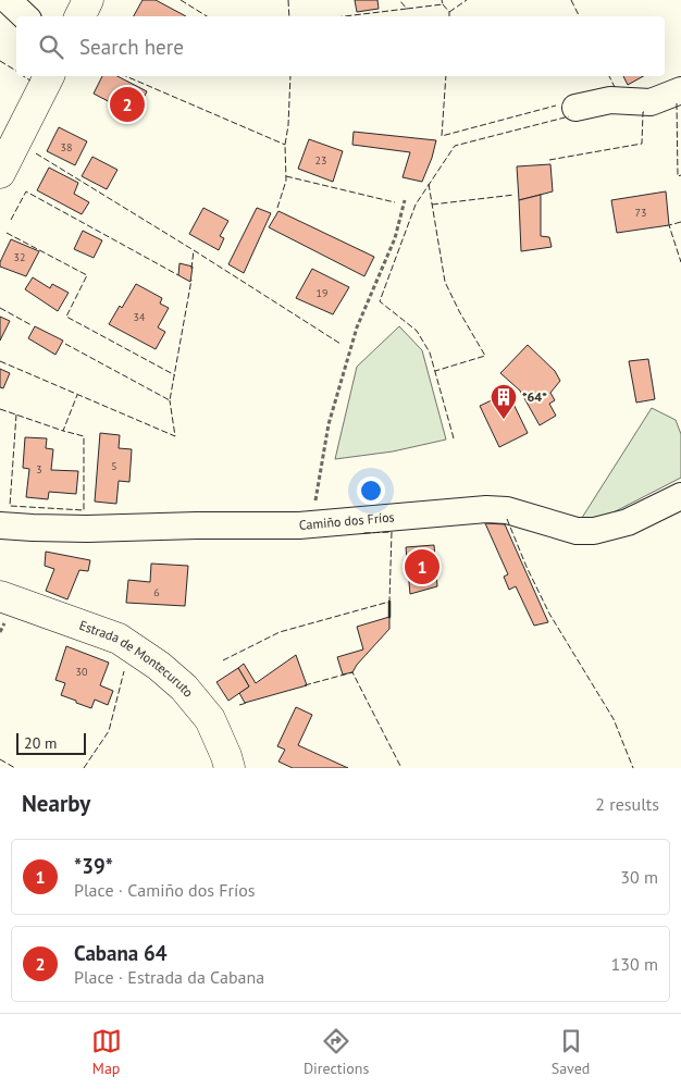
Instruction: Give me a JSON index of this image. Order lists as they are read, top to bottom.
{
  "streets": {
    "main road": ["Estrada de Montecuruto"],
    "street": ["Camiño dos Fríos"]
  },
  "places": {
    "building": ["*64*"]
  },
  "house_numbers": [
    "38",
    "23",
    "73",
    "32",
    "19",
    "34",
    "5",
    "3",
    "6",
    "30"
  ],
  "scale_bar": "20 m",
  "page": {
    "search": "Search here",
    "pins": ["2", "1"],
    "scale": "20 m",
    "heading": ["Nearby", "2 results"],
    "list": [
      {
        "mark": "1",
        "name": "*39*",
        "note": "Place · Camiño dos Fríos",
        "value": "30 m"
      },
      {
        "mark": "2",
        "name": "Cabana 64",
        "note": "Place · Estrada da Cabana",
        "value": "130 m"
      }
    ],
    "nav": ["Map", "Directions", "Saved"]
  }
}
